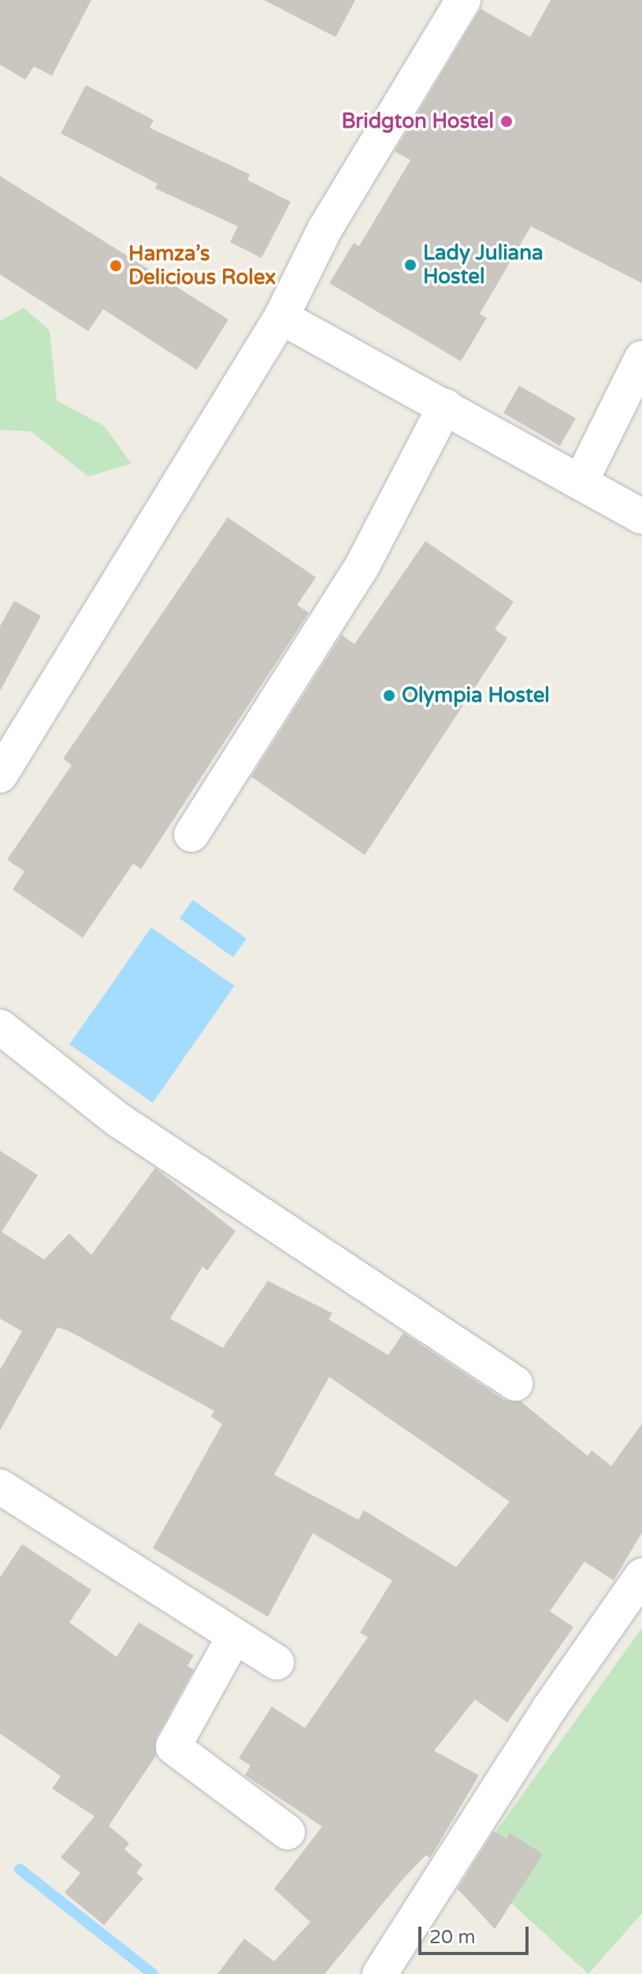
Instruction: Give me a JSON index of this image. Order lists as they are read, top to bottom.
{
  "places": [
    "Bridgton Hostel",
    "Lady Juliana Hostel",
    "Hamza’s Delicious Rolex",
    "Olympia Hostel"
  ],
  "scale_bar": "20 m"
}
